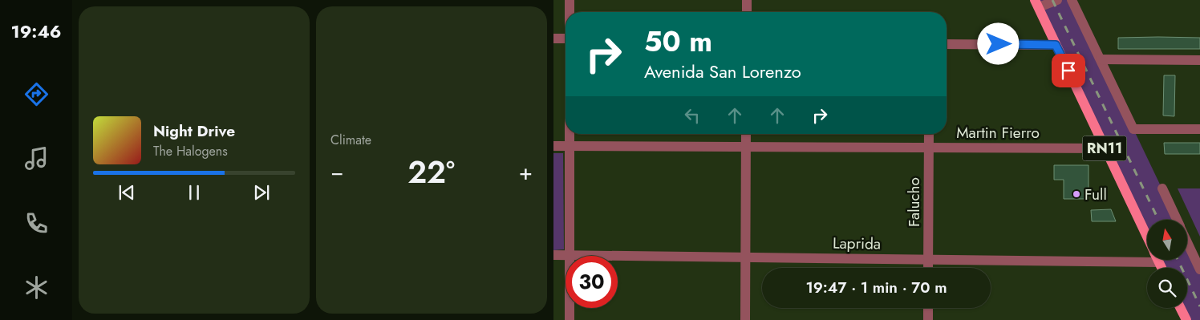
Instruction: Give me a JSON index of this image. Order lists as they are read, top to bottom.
{
  "streets": {
    "main road": ["RN11"],
    "street": ["Martin Fierro", "Falucho", "Laprida"]
  },
  "crossings": [
    ["Martin Fierro", "RN11"],
    ["Martin Fierro", "Falucho"],
    ["Falucho", "Laprida"]
  ],
  "places": ["Full"],
  "north": "top",
  "page": {
    "tabs": "19:46",
    "tile": "Climate",
    "turn": ["50 m", "Avenida San Lorenzo"],
    "song": ["Night Drive", "The Halogens"],
    "heat": ["−", "22°", "+"],
    "limit": "30",
    "trip": "19:47 · 1 min · 70 m"
  }
}
